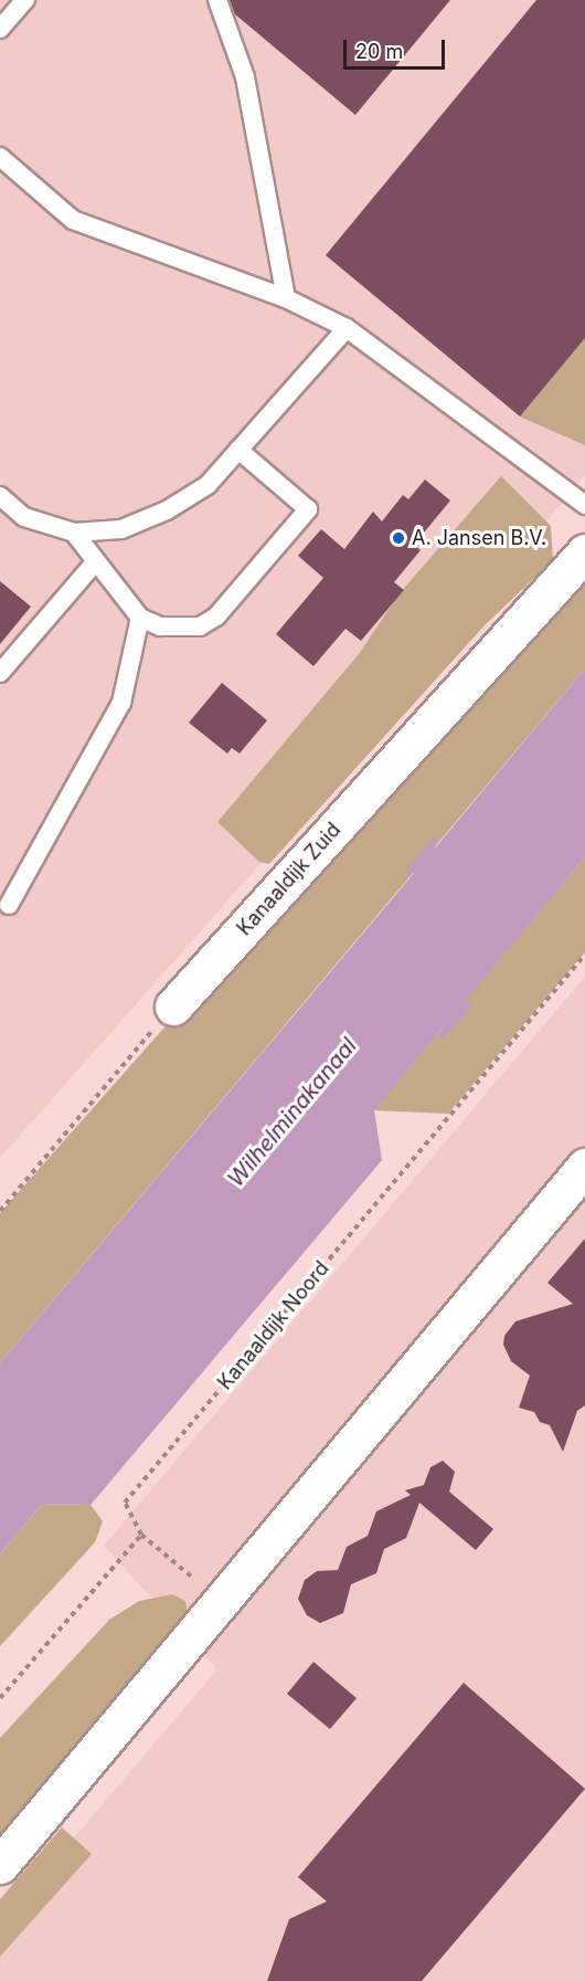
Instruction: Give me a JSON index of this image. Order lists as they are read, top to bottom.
{
  "streets": {
    "street": ["Kanaaldijk Zuid"],
    "path": ["Kanaaldijk Noord"]
  },
  "water": ["Wilhelminakanaal"],
  "places": ["A. Jansen B.V."],
  "scale_bar": "20 m"
}
